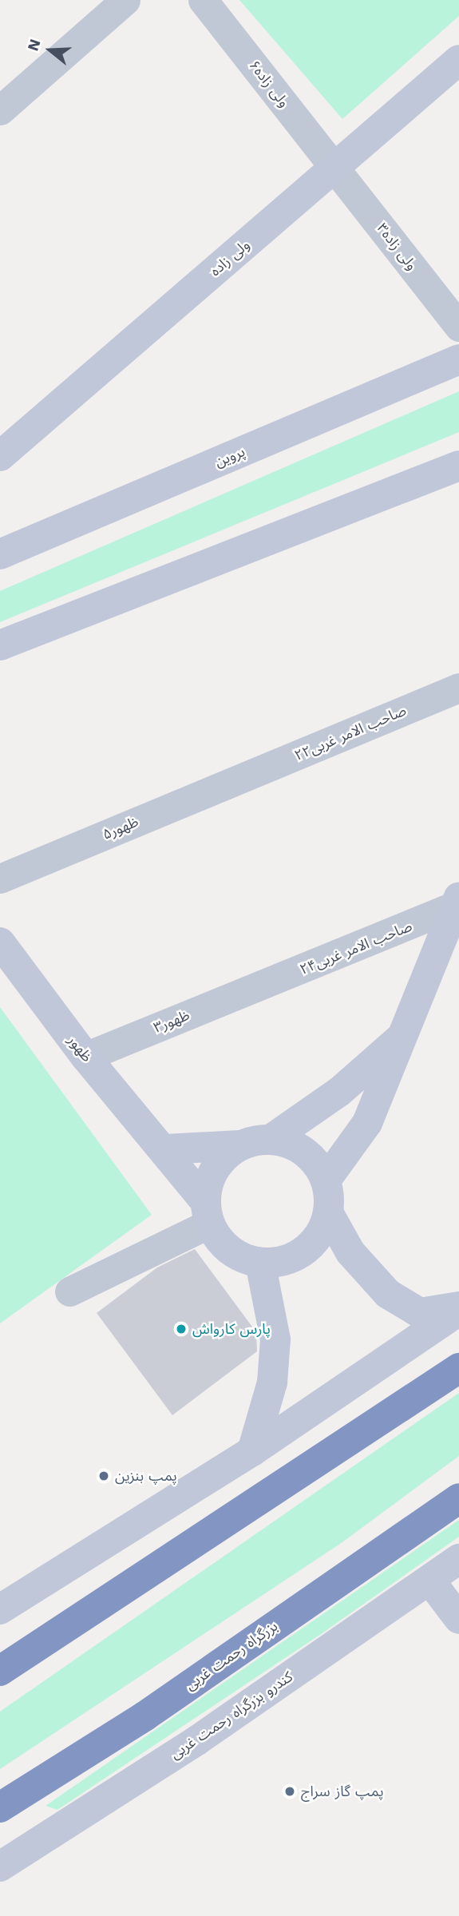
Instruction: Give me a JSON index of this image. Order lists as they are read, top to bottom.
{
  "streets": {
    "highway": ["بزرگراه رحمت غربی"],
    "street": [
      "ولی زاده۶",
      "ولی زاده۳",
      "ولی زاده",
      "پروین",
      "صاحب الامر غربی٢٢",
      "ظهور۵",
      "صاحب الامر غربی۲۴",
      "ظهور۳",
      "ظهور",
      "کندرو بزرگراه رحمت غربی"
    ]
  },
  "crossings": [
    ["ولی زاده۶", "ولی زاده۳"],
    ["ولی زاده۶", "ولی زاده"],
    ["ولی زاده۳", "ولی زاده"],
    ["صاحب الامر غربی٢٢", "ظهور۵"],
    ["صاحب الامر غربی۲۴", "ظهور۳"],
    ["ظهور۳", "ظهور"]
  ],
  "places": ["پارس کارواش", "پمپ بنزین", "پمپ گاز سراج"],
  "north": "left"
}
